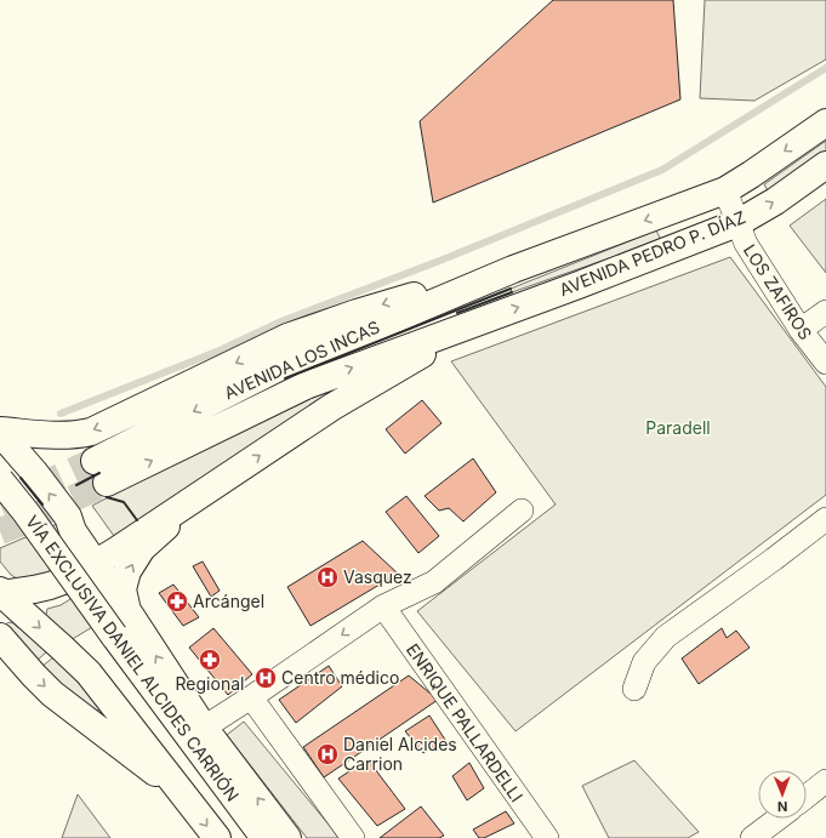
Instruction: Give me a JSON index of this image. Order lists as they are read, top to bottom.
{
  "streets": {
    "main road": ["AVENIDA PEDRO P. DÍAZ", "AVENIDA LOS INCAS", "VÍA EXCLUSIVA DANIEL ALCIDES CARRIÓN"],
    "street": ["LOS ZAFIROS", "ENRIQUE PALLARDELLI"]
  },
  "crossings": [
    ["AVENIDA PEDRO P. DÍAZ", "LOS ZAFIROS"],
    ["AVENIDA PEDRO P. DÍAZ", "AVENIDA LOS INCAS"]
  ],
  "parks": ["Paradell"],
  "places": {
    "hospital": ["Vasquez", "Centro médico", "Daniel Alcides Carrion"],
    "pharmacy": ["Arcángel", "Regional"]
  },
  "north": "bottom"
}
